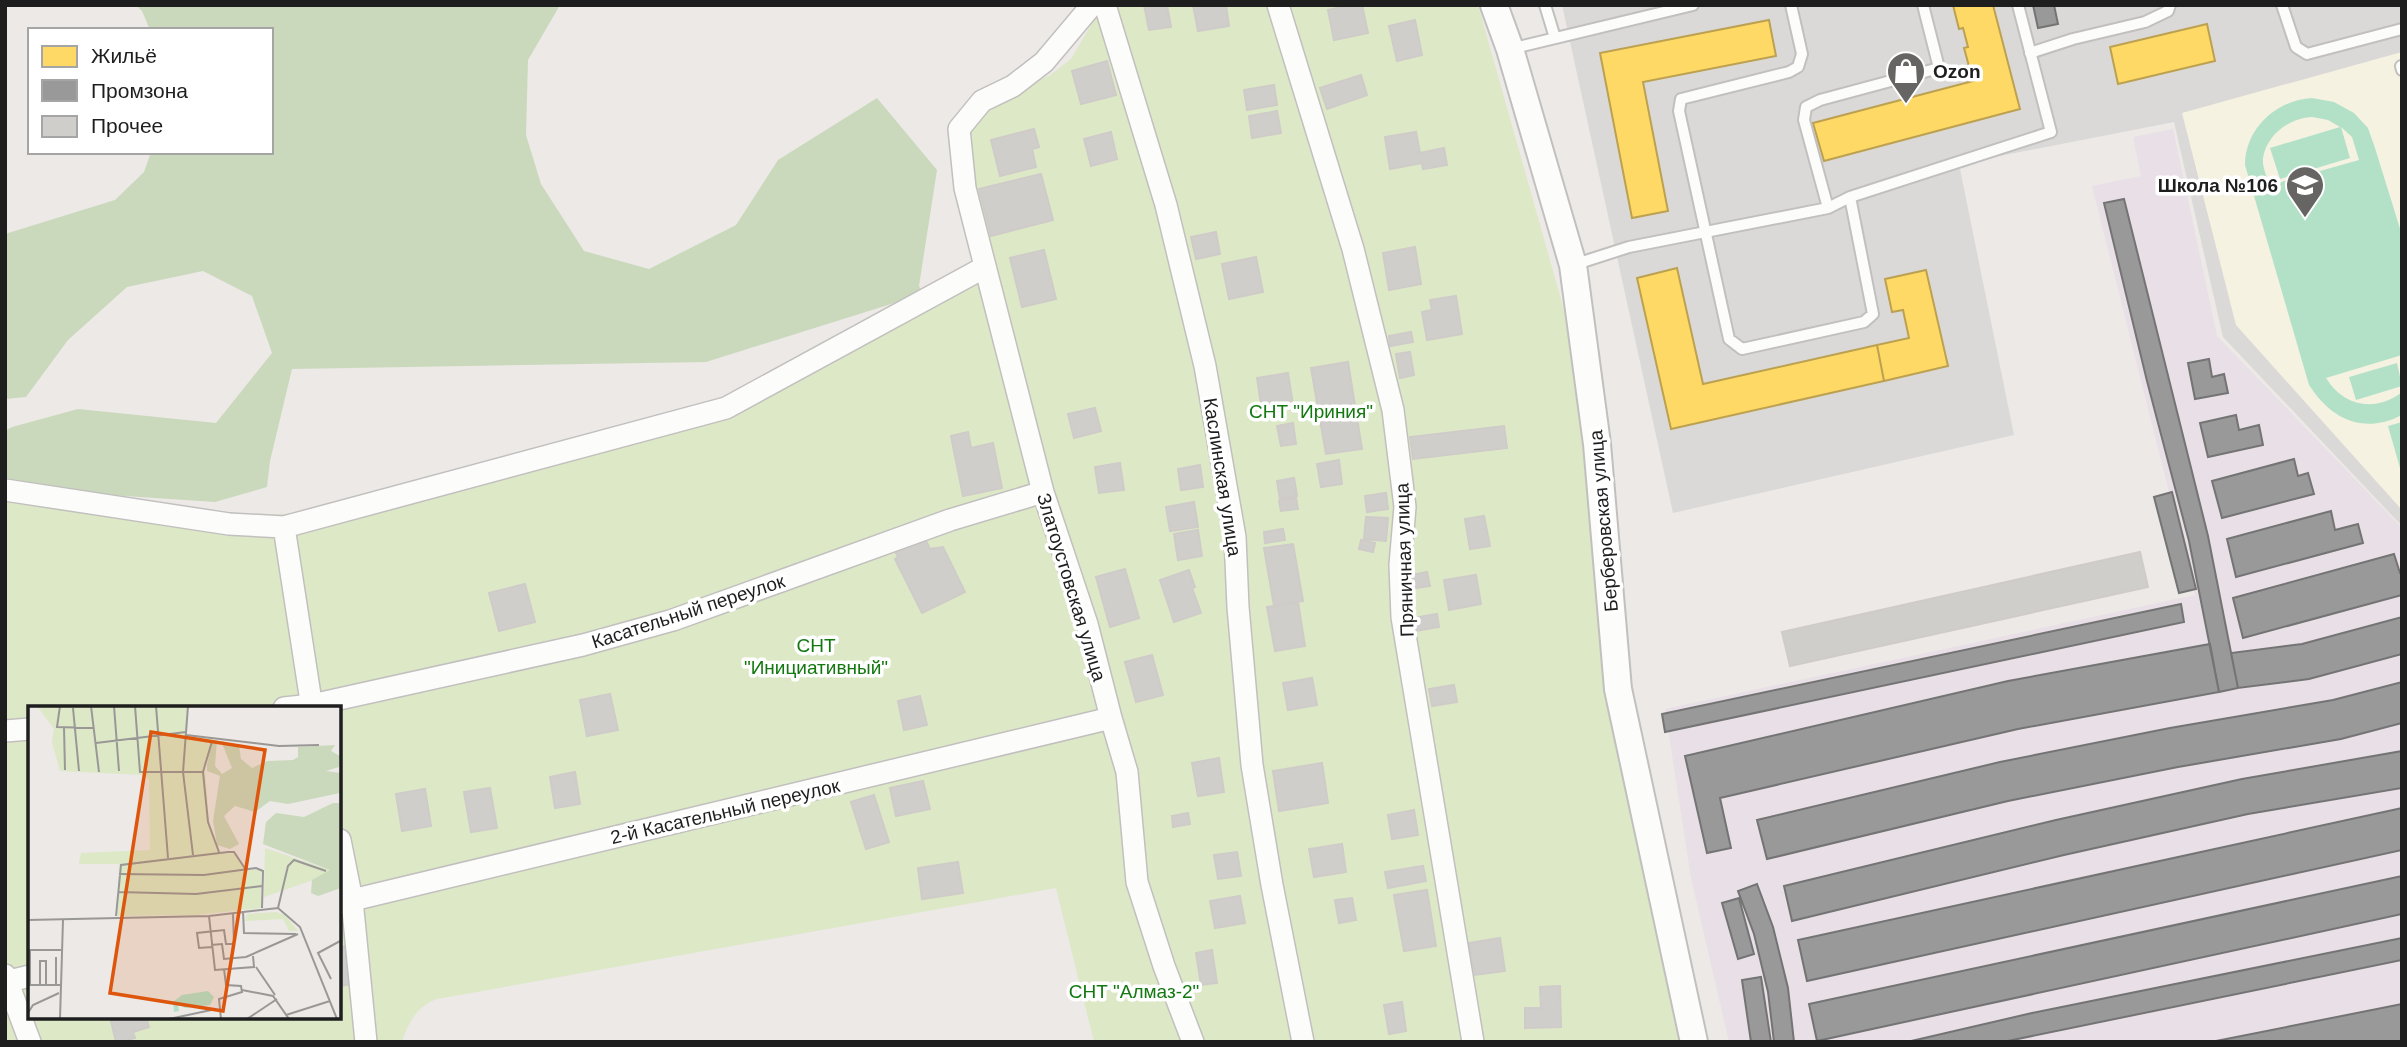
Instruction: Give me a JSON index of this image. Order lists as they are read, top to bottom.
{
  "streets": {
    "street": [
      "Каслинская улица",
      "Берберовская улица",
      "Пряничная улица",
      "Златоустовская улица",
      "Касательный переулок",
      "2-й Касательный переулок"
    ]
  },
  "crossings": [
    ["Златоустовская улица", "Касательный переулок"],
    ["Златоустовская улица", "2-й Касательный переулок"]
  ],
  "parks": ["СНТ \"Ириния\"", "СНТ \"Инициативный\"", "СНТ \"Алмаз-2\""],
  "places": {
    "shop": ["Ozon"],
    "school or university": ["Школа №106"]
  },
  "legend": ["Жильё", "Промзона", "Прочее"]
}
